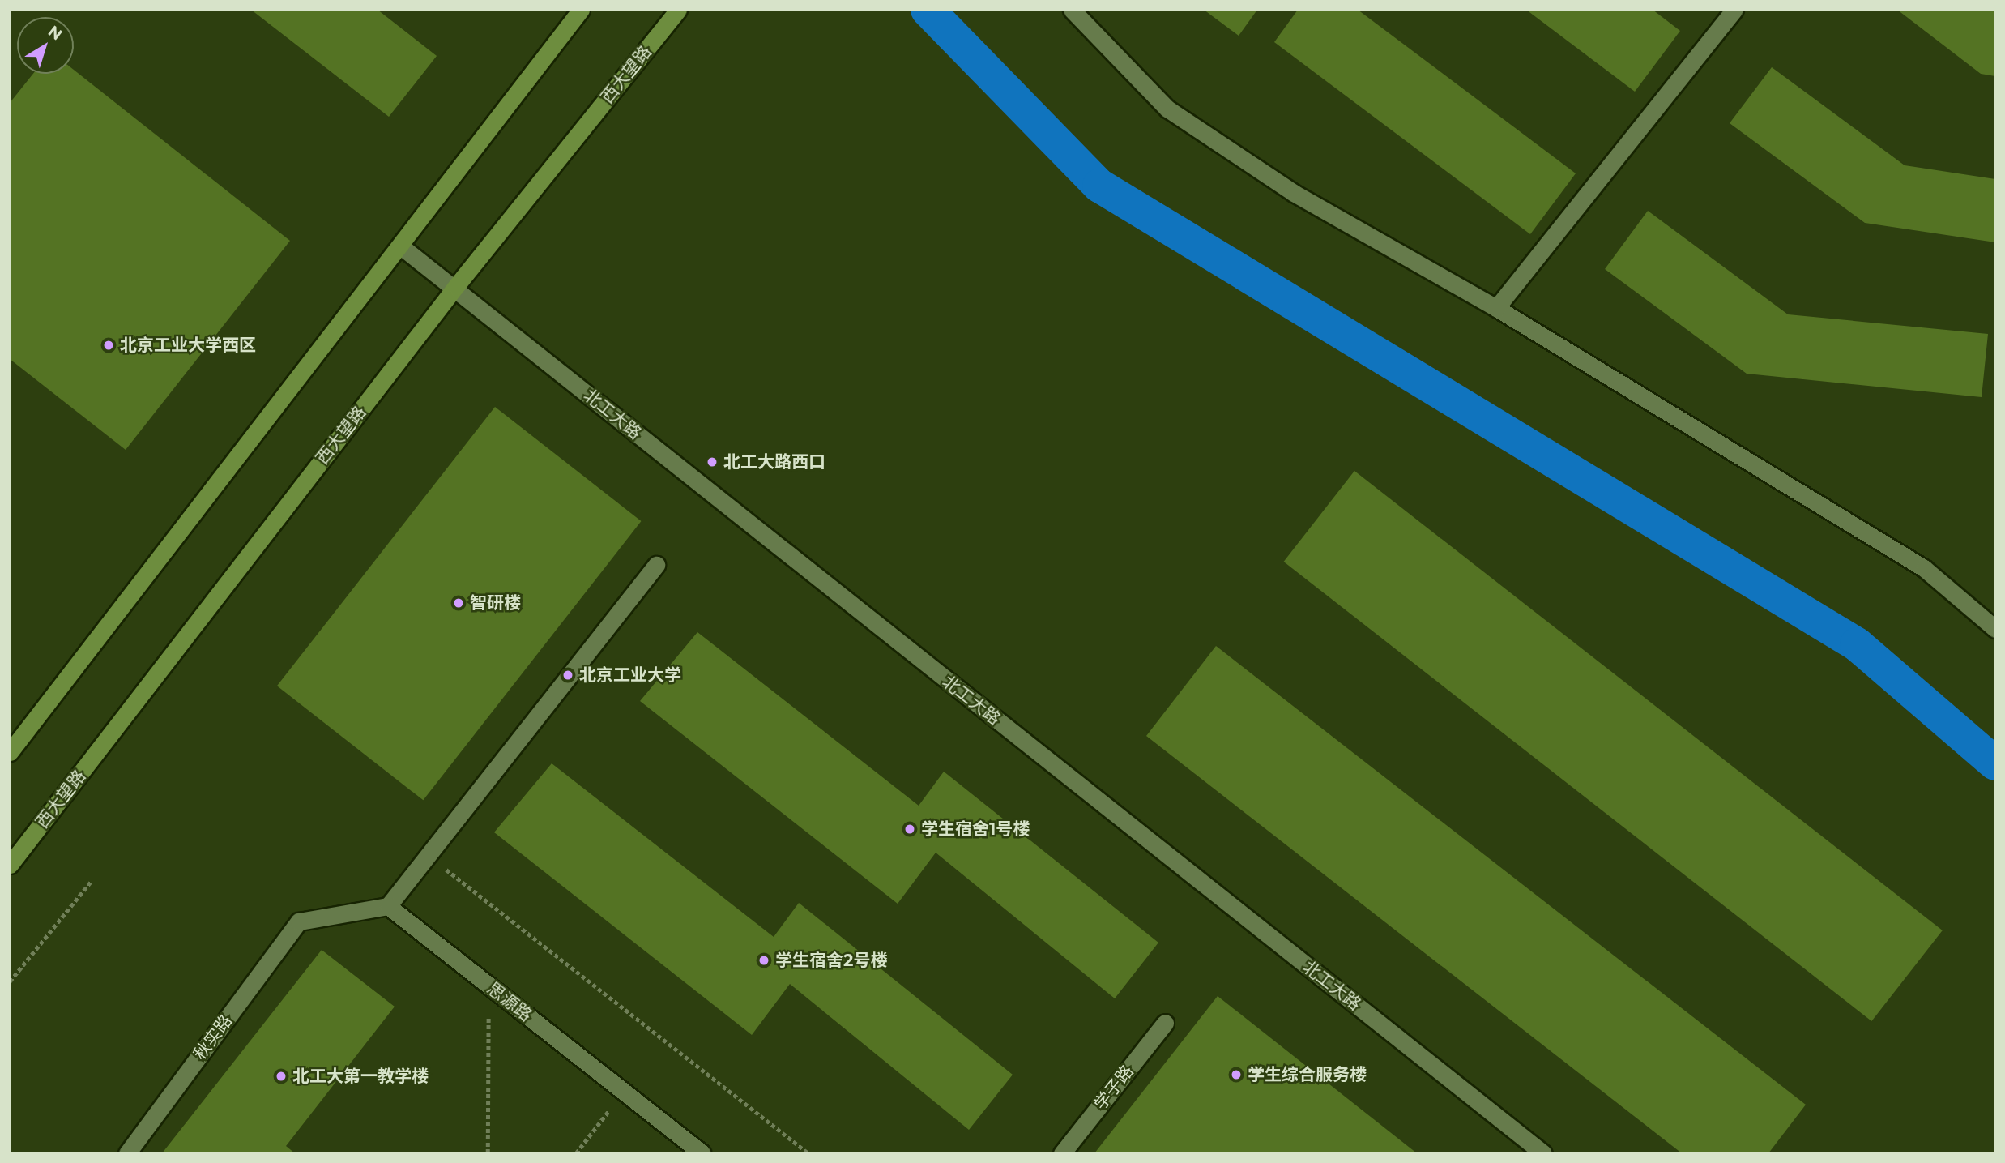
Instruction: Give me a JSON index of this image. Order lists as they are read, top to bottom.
{
  "streets": {
    "main road": ["西大望路"],
    "street": [
      "北工大路",
      "思源路",
      "秋实路",
      "学子路"
    ]
  },
  "crossings": [
    ["西大望路", "北工大路"],
    ["思源路", "秋实路"]
  ],
  "places": [
    "北京工业大学西区",
    "北工大路西口",
    "智研楼",
    "北京工业大学",
    "学生宿舍1号楼",
    "学生宿舍2号楼",
    "学生综合服务楼",
    "北工大第一教学楼"
  ],
  "north": "top right"
}
